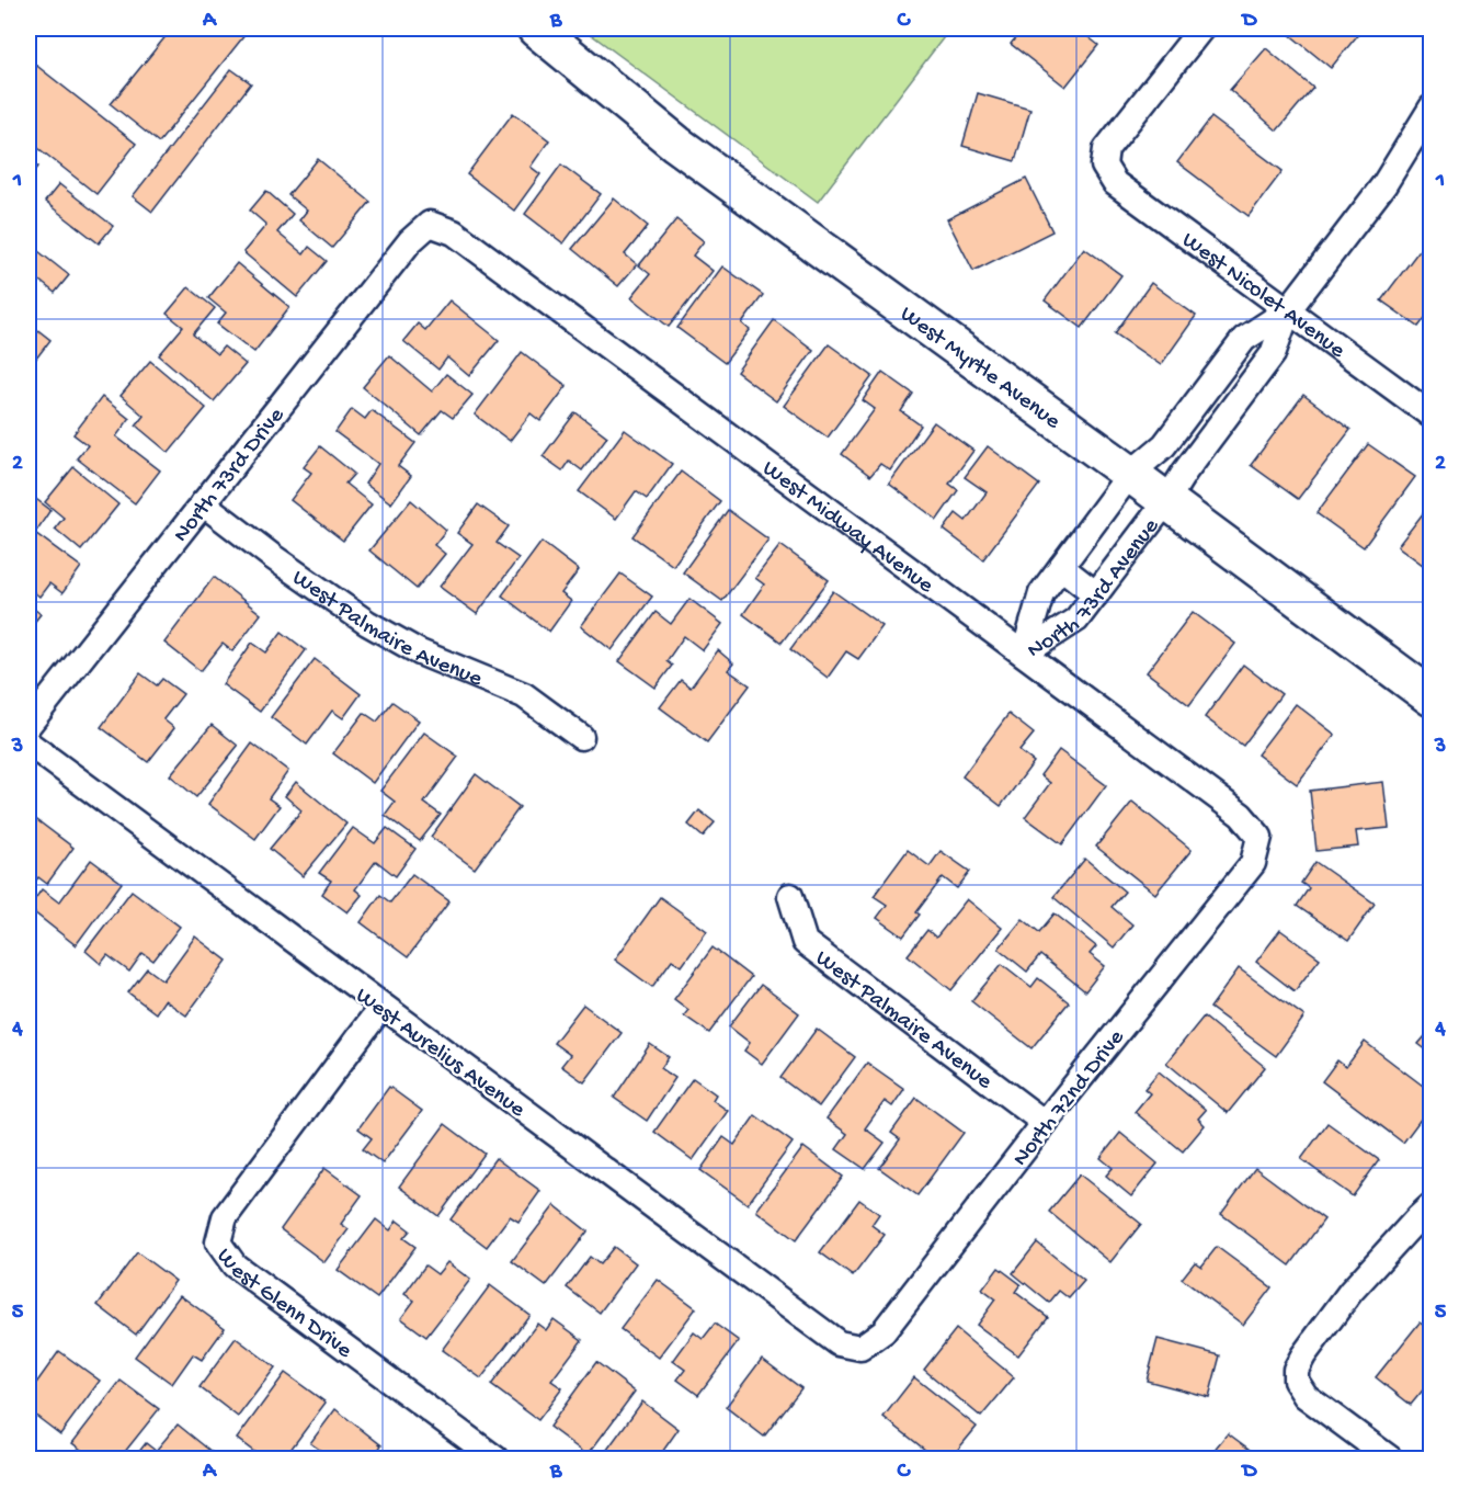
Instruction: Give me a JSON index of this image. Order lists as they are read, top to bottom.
{
  "streets": {
    "street": [
      "West Nicolet Avenue",
      "West Myrtle Avenue",
      "North 73rd Drive",
      "West Midway Avenue",
      "North 73rd Avenue",
      "West Palmaire Avenue",
      "West Aurelius Avenue",
      "North 72nd Drive",
      "West Glenn Drive"
    ]
  },
  "crossings": [
    ["West Nicolet Avenue", "North 73rd Avenue"],
    ["West Myrtle Avenue", "North 73rd Avenue"],
    ["North 73rd Drive", "West Midway Avenue"],
    ["North 73rd Drive", "West Palmaire Avenue"],
    ["West Midway Avenue", "North 73rd Avenue"],
    ["West Midway Avenue", "North 72nd Drive"],
    ["West Palmaire Avenue", "North 72nd Drive"],
    ["West Aurelius Avenue", "North 72nd Drive"],
    ["West Aurelius Avenue", "West Glenn Drive"]
  ],
  "grid": {
    "columns": [
      "A",
      "B",
      "C",
      "D"
    ],
    "rows": [
      "1",
      "2",
      "3",
      "4",
      "5"
    ]
  }
}
